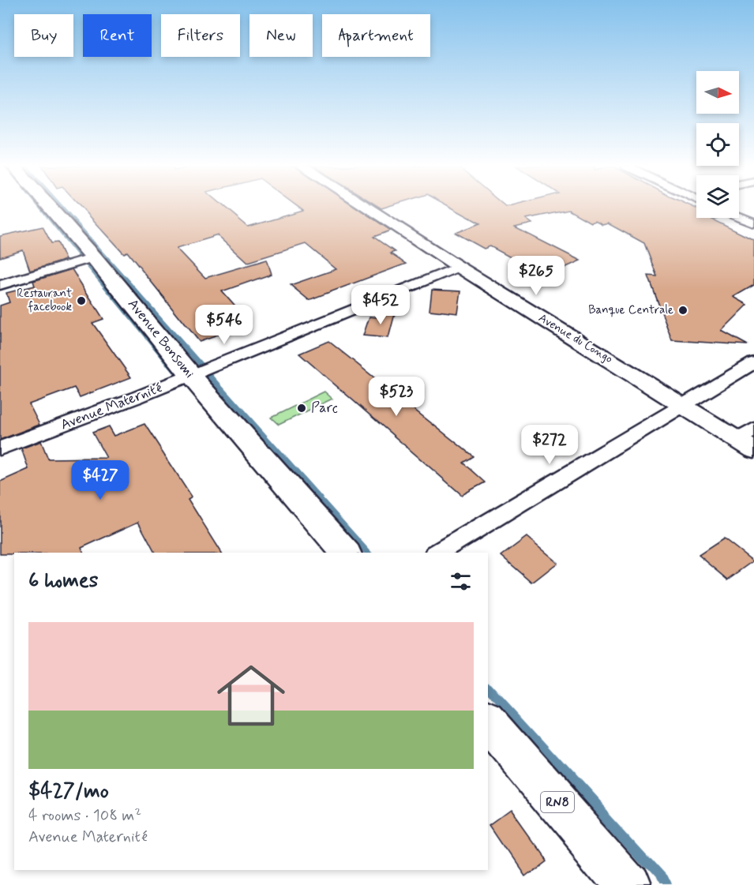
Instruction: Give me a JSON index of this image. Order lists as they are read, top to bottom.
{
  "streets": {
    "main road": ["Avenue Bonsomi", "RN8"],
    "street": ["Avenue du Congo", "Avenue Maternité"]
  },
  "crossings": [
    ["Avenue Bonsomi", "Avenue Maternité"],
    ["Avenue du Congo", "Avenue Maternité"]
  ],
  "places": ["Restaurant facebook", "Banque Centrale", "Parc"],
  "north": "right",
  "page": {
    "chip": [
      "Buy",
      "Rent",
      "Filters",
      "New",
      "Apartment"
    ],
    "price": [
      "$265",
      "$452",
      "$546",
      "$523",
      "$272",
      "$427"
    ],
    "heading": "6 homes",
    "list": [
      {
        "name": "$427/mo",
        "note": "4 rooms · 108 m² · Avenue Maternité"
      }
    ]
  }
}
